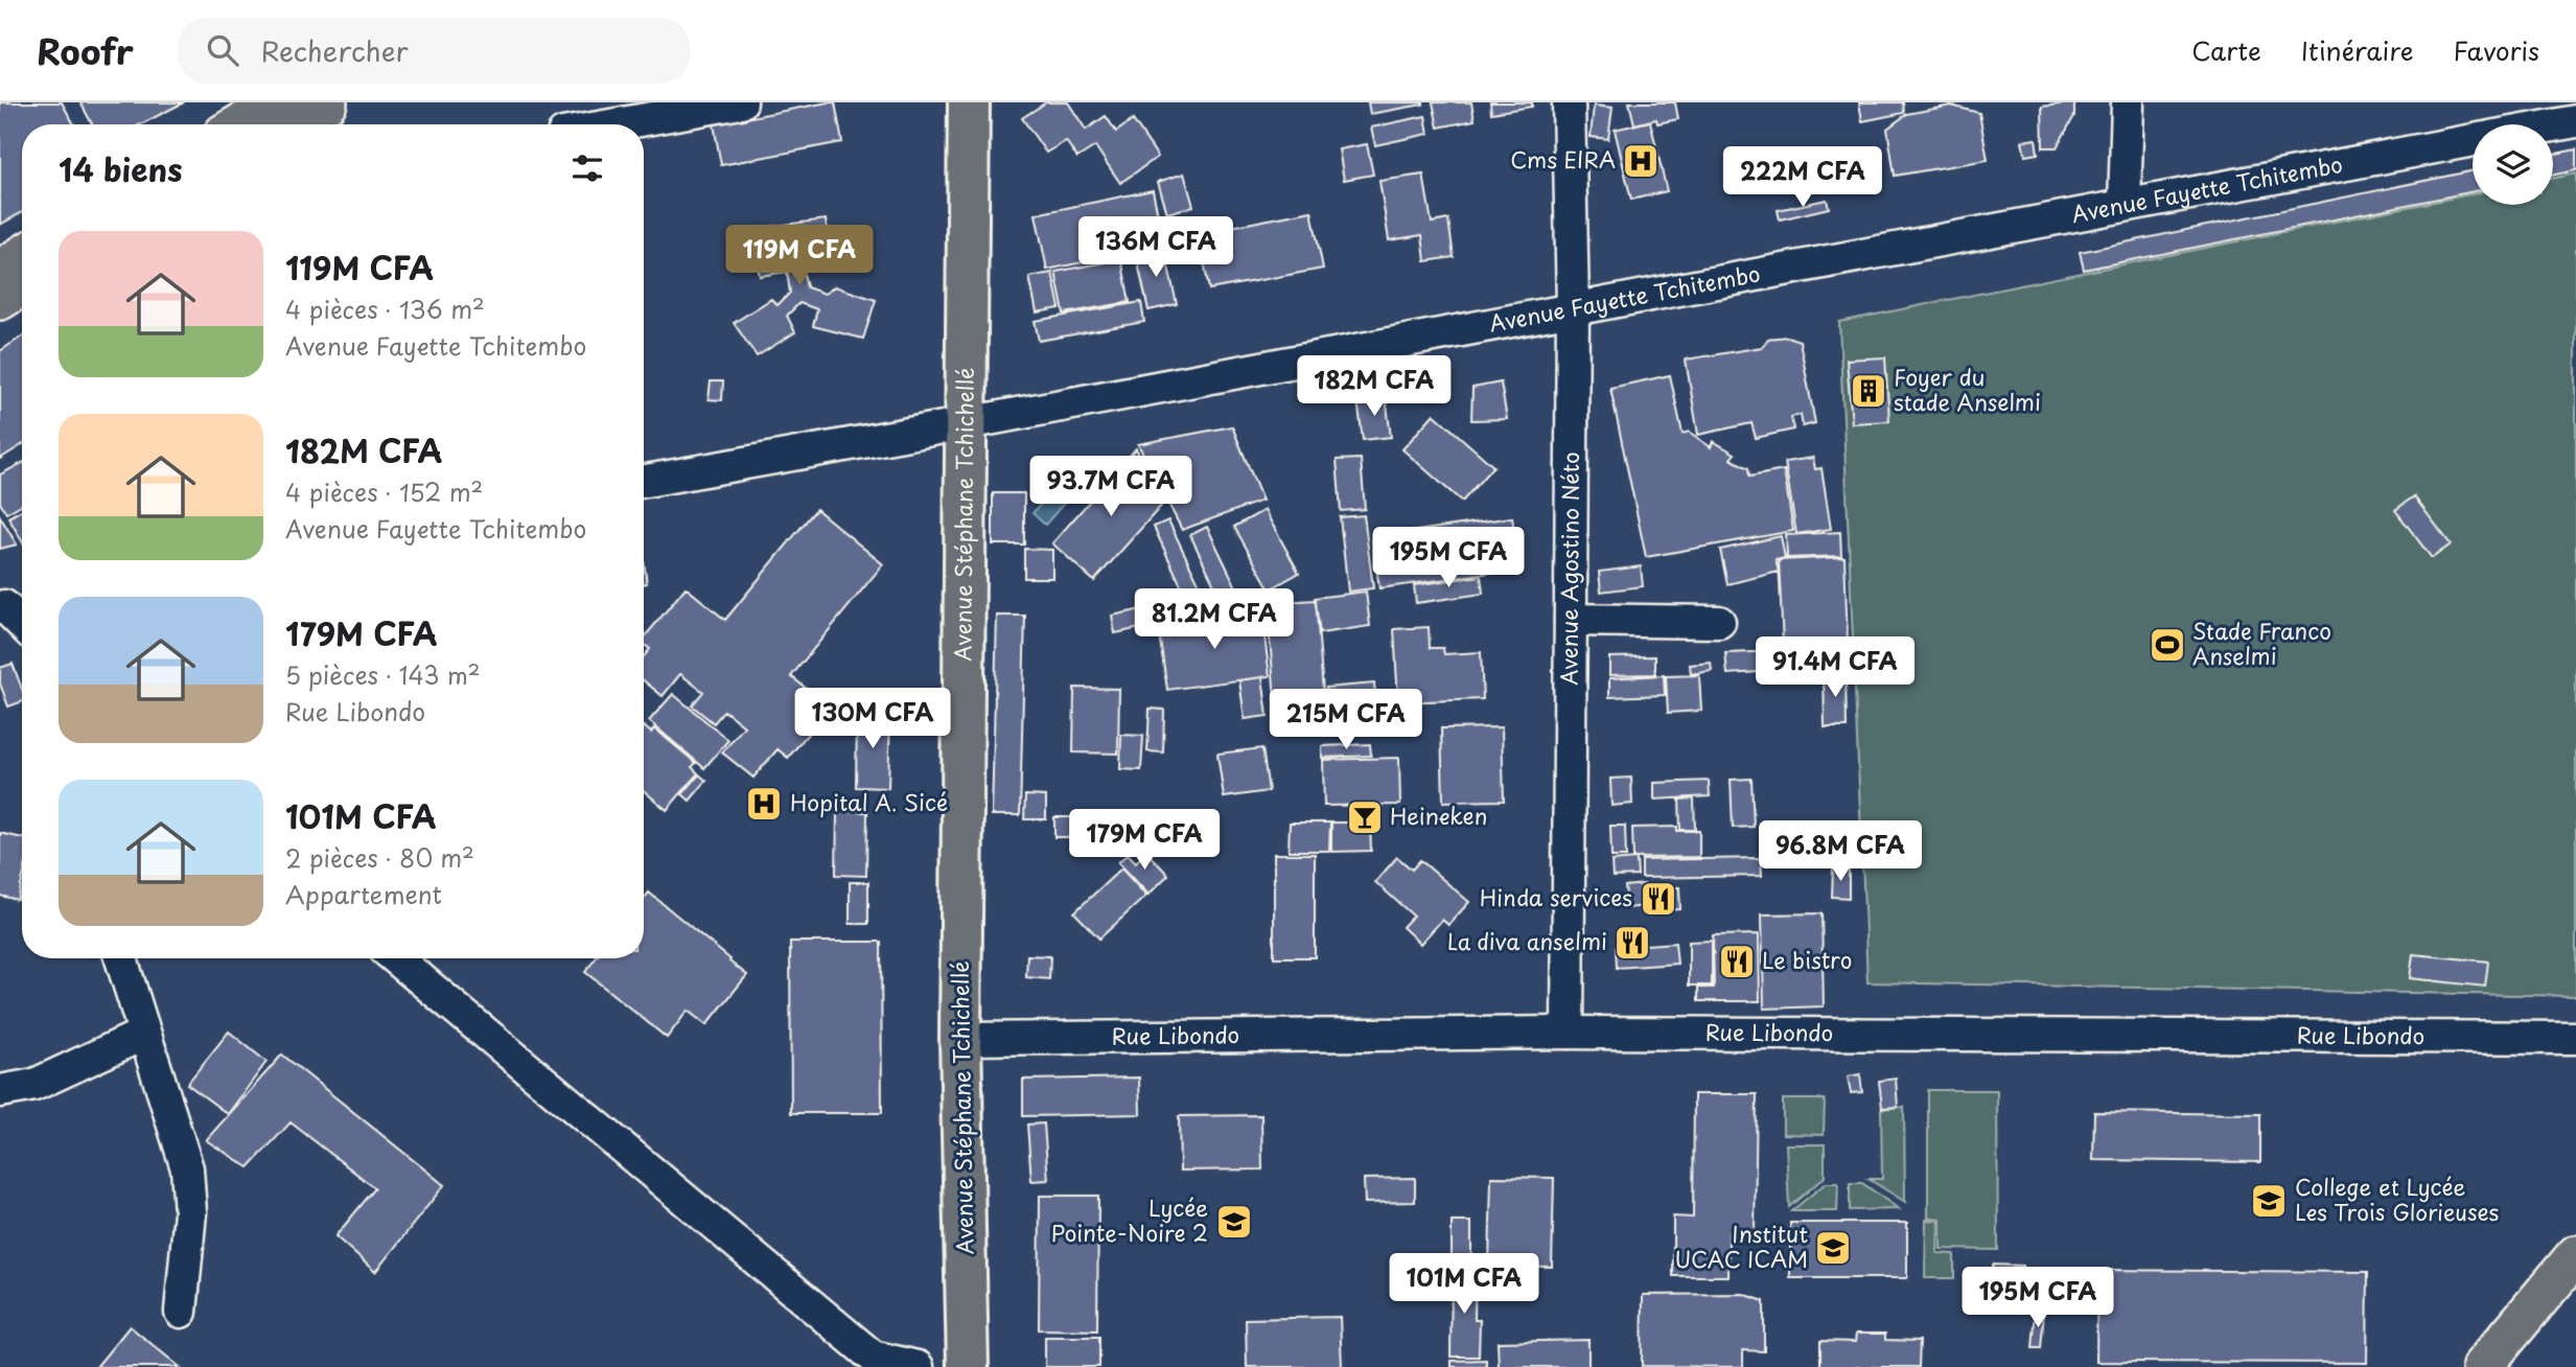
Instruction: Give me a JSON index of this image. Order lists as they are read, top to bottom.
{
  "streets": {
    "highway": ["Avenue Stéphane Tchichellé"],
    "street": ["Avenue Fayette Tchitembo", "Avenue Agostino Néto", "Rue Libondo"]
  },
  "crossings": [
    ["Avenue Fayette Tchitembo", "Avenue Stéphane Tchichellé"],
    ["Avenue Fayette Tchitembo", "Avenue Agostino Néto"],
    ["Avenue Stéphane Tchichellé", "Rue Libondo"],
    ["Avenue Agostino Néto", "Rue Libondo"]
  ],
  "places": {
    "hospital": ["Cms EIRA", "Hopital A. Sicé"],
    "building": ["Foyer du stade Anselmi"],
    "sports": ["Stade Franco Anselmi"],
    "bar": ["Heineken"],
    "restaurant": ["Hinda services", "La diva anselmi", "Le bistro"],
    "school or university": ["College et Lycée Les Trois Glorieuses", "Lycée Pointe-Noire 2", "Institut UCAC ICAM"]
  },
  "page": {
    "header": "Roofr",
    "search": "Rechercher",
    "nav": ["Carte", "Itinéraire", "Favoris"],
    "heading": "14 biens",
    "price": [
      "222M CFA",
      "136M CFA",
      "119M CFA",
      "182M CFA",
      "93.7M CFA",
      "195M CFA",
      "81.2M CFA",
      "91.4M CFA",
      "130M CFA",
      "215M CFA",
      "179M CFA",
      "96.8M CFA",
      "101M CFA",
      "195M CFA"
    ],
    "list": [
      {
        "name": "119M CFA",
        "note": "4 pièces · 136 m² · Avenue Fayette Tchitembo"
      },
      {
        "name": "182M CFA",
        "note": "4 pièces · 152 m² · Avenue Fayette Tchitembo"
      },
      {
        "name": "179M CFA",
        "note": "5 pièces · 143 m² · Rue Libondo"
      },
      {
        "name": "101M CFA",
        "note": "2 pièces · 80 m² · Appartement"
      }
    ]
  }
}
